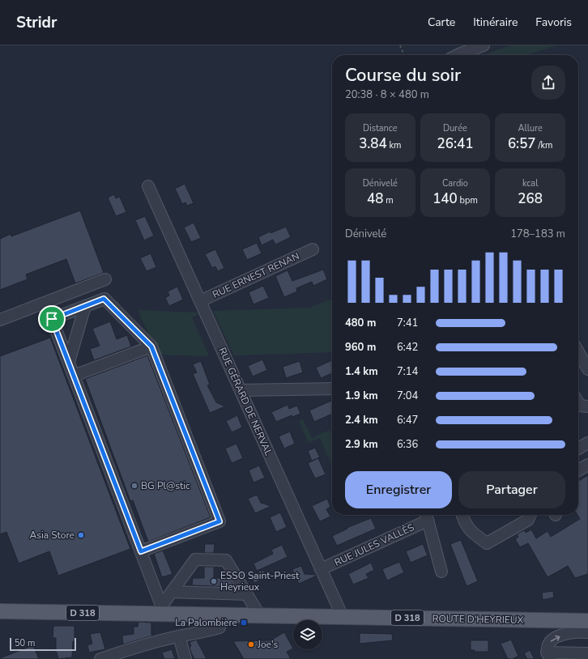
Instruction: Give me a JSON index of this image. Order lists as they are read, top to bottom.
{
  "streets": {
    "main road": ["D 318", "ROUTE D'HEYRIEUX"],
    "street": ["RUE ERNEST RENAN", "RUE GÉRARD DE NERVAL", "RUE JULES VALLÈS"]
  },
  "crossings": [
    ["RUE ERNEST RENAN", "RUE GÉRARD DE NERVAL"],
    ["RUE GÉRARD DE NERVAL", "RUE JULES VALLÈS"],
    ["RUE GÉRARD DE NERVAL", "ROUTE D'HEYRIEUX"]
  ],
  "places": {
    "other": [
      "BG Pl@stic",
      "Asia Store",
      "ESSO Saint-Priest Heyrieux",
      "Joe's"
    ],
    "transit": ["La Palombière"]
  },
  "scale_bar": "50 m",
  "page": {
    "header": "Stridr",
    "nav": ["Carte", "Itinéraire", "Favoris"],
    "heading": ["Course du soir", "20:38 · 8 × 480 m"],
    "stats": [
      ["Distance", "3.84 km"],
      ["Durée", "26:41"],
      ["Allure", "6:57 /km"],
      ["Dénivelé", "48 m"],
      ["Cardio", "140 bpm"],
      ["kcal", "268"]
    ],
    "chart": ["Dénivelé", "178–183 m"],
    "list": [
      {
        "name": "480 m",
        "note": "7:41"
      },
      {
        "name": "960 m",
        "note": "6:42"
      },
      {
        "name": "1.4 km",
        "note": "7:14"
      },
      {
        "name": "1.9 km",
        "note": "7:04"
      },
      {
        "name": "2.4 km",
        "note": "6:47"
      },
      {
        "name": "2.9 km",
        "note": "6:36"
      }
    ],
    "buttons": ["Enregistrer", "Partager"],
    "scale": "50 m"
  }
}
